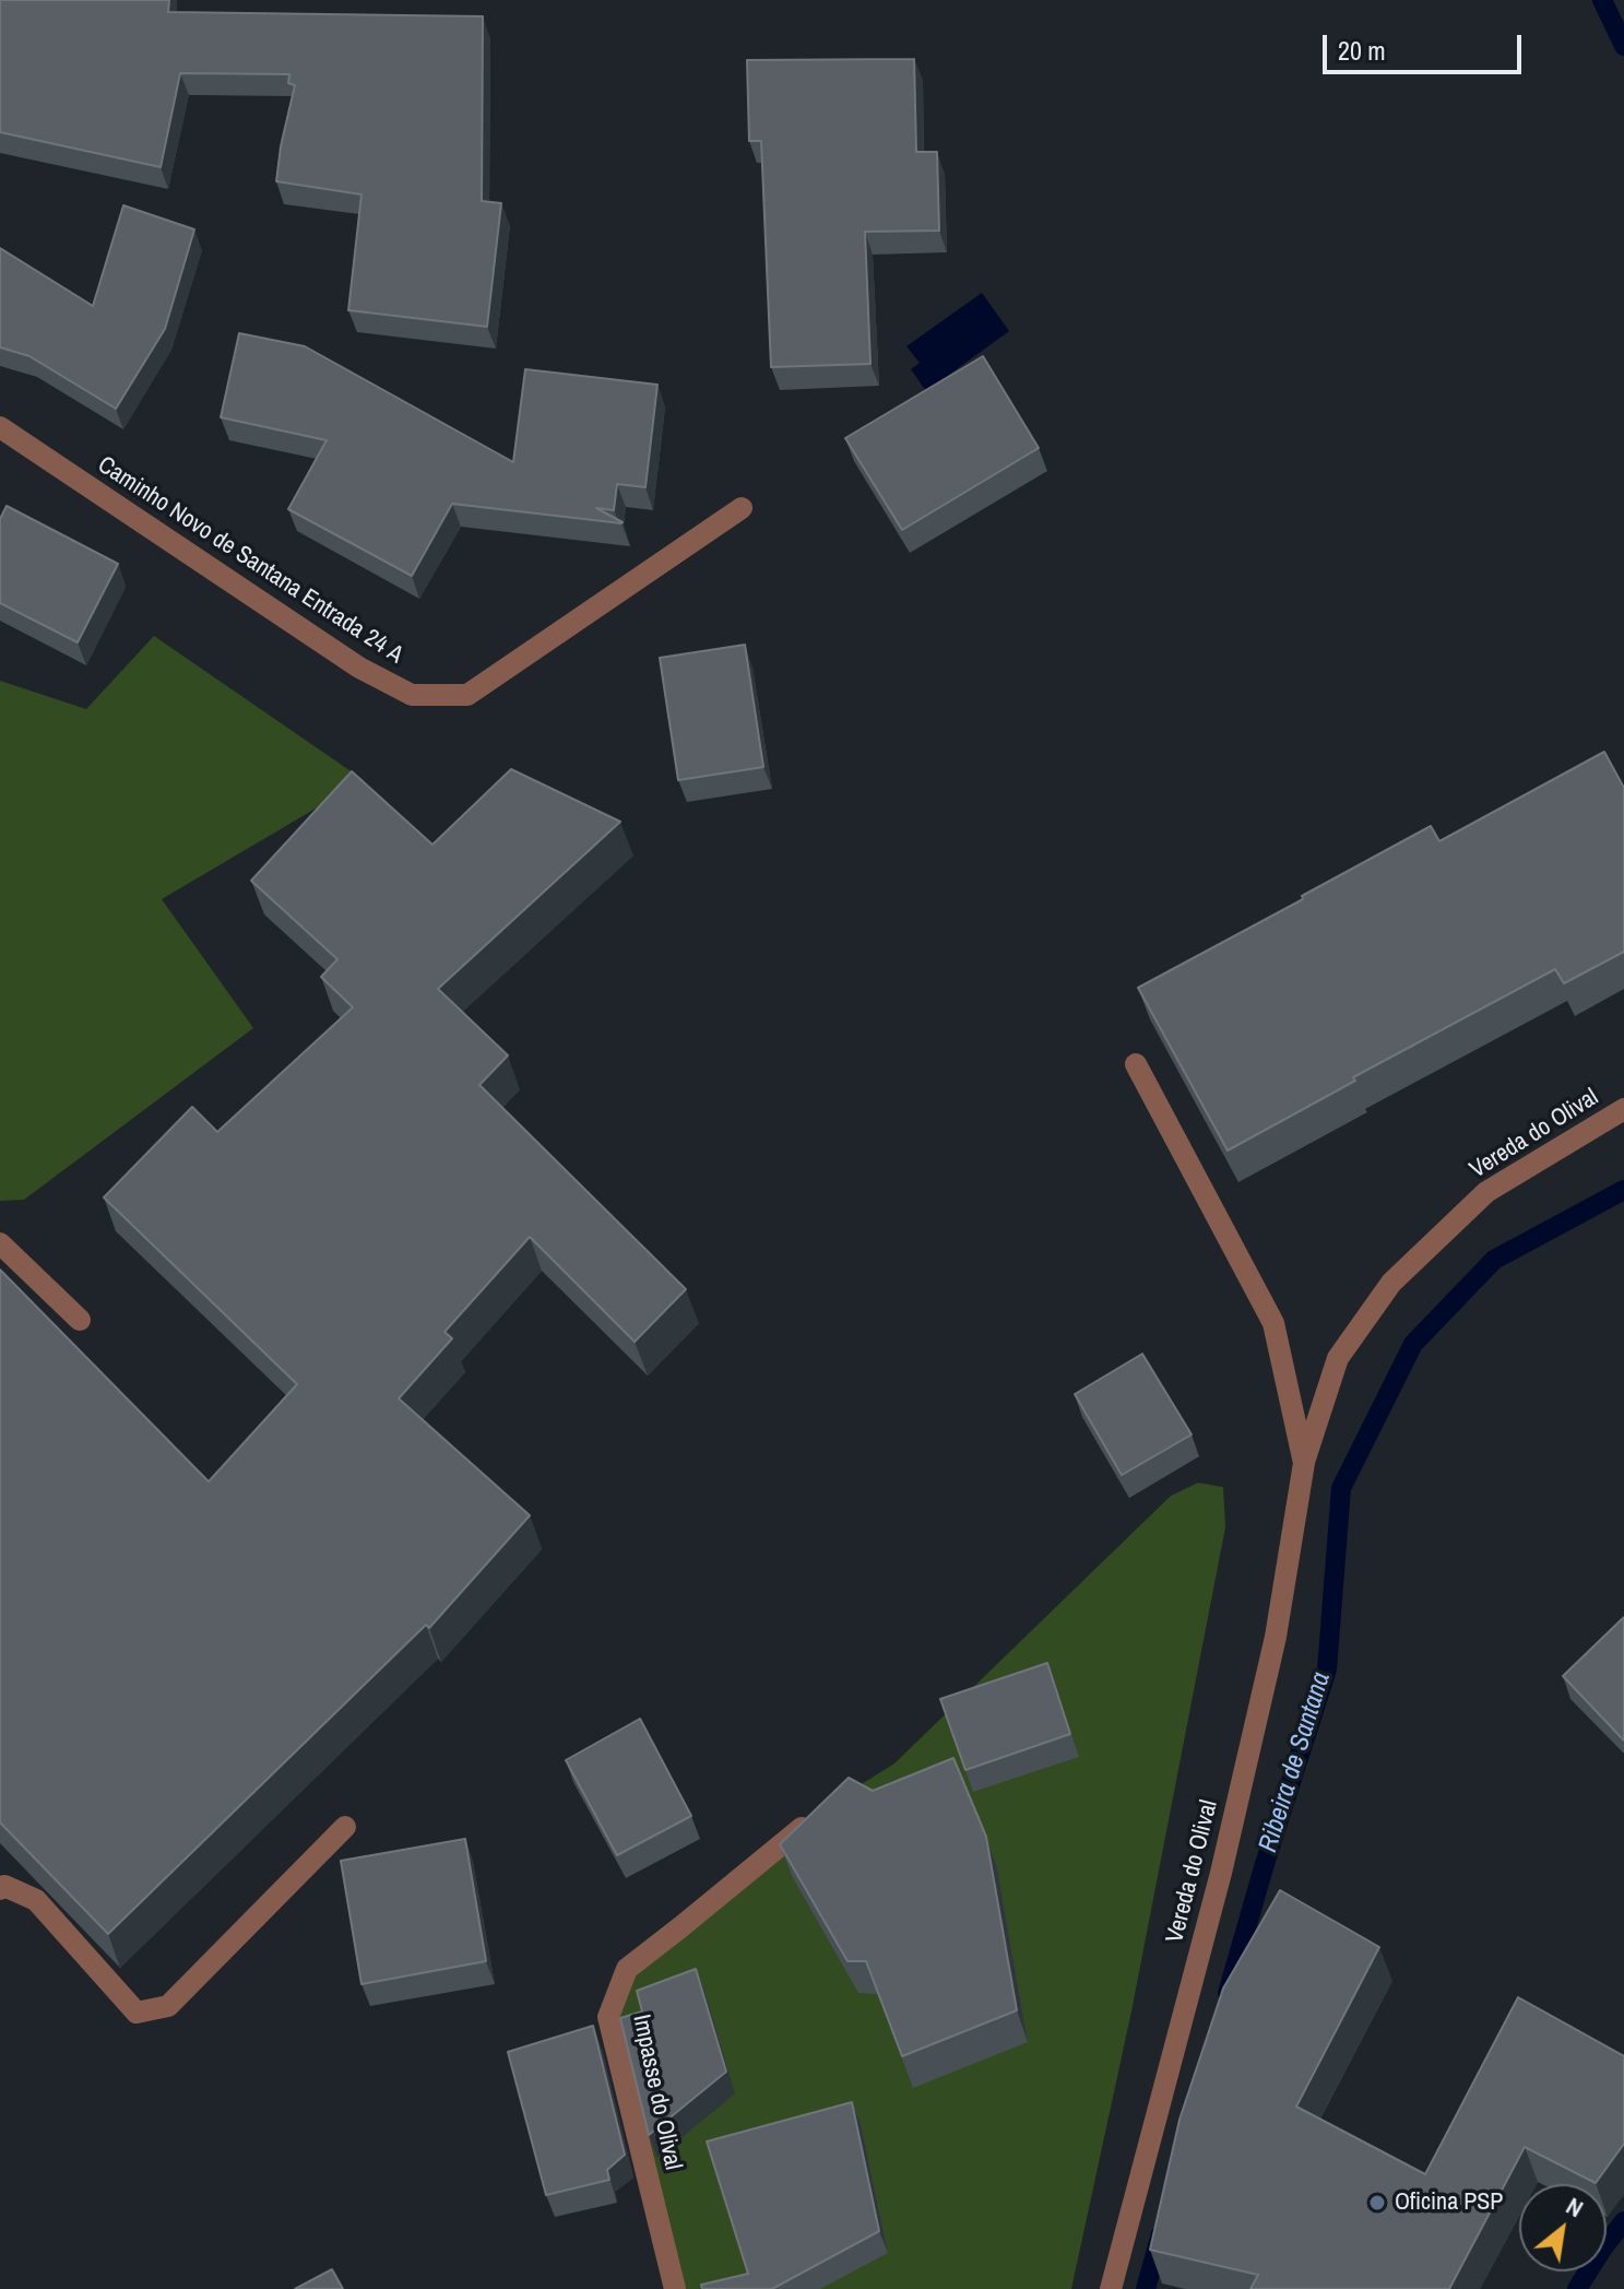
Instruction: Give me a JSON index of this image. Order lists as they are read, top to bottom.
{
  "streets": {
    "street": ["Caminho Novo de Santana Entrada 24 A", "Vereda do Olival", "Impasse do Olival"]
  },
  "water": ["Ribeira de Santana"],
  "places": ["Oficina PSP"],
  "scale_bar": "20 m",
  "north": "top right"
}
